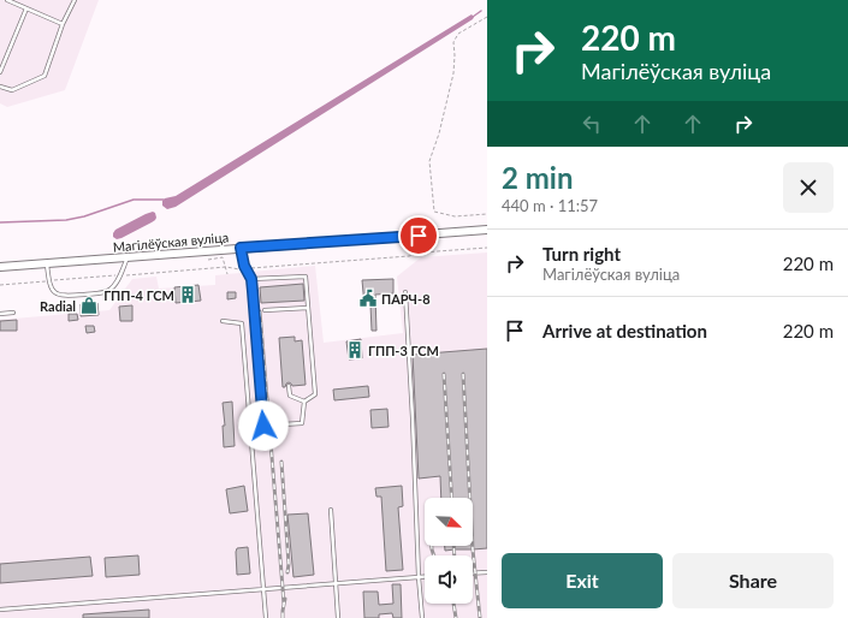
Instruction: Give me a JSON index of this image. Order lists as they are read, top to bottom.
{
  "streets": {
    "street": ["Магілёўская вуліца"]
  },
  "places": {
    "building": ["ГПП-4 ГСМ", "ГПП-3 ГСМ"],
    "public building": ["ПАРЧ-8"],
    "shop": ["Radial"]
  },
  "north": "bottom right",
  "page": {
    "turn": ["220 m", "Магілёўская вуліца"],
    "heading": ["2 min", "440 m · 11:57"],
    "list": [
      {
        "name": "Turn right",
        "note": "Магілёўская вуліца",
        "value": "220 m"
      },
      {
        "name": "Arrive at destination",
        "value": "220 m"
      }
    ],
    "buttons": ["Exit", "Share"]
  }
}
